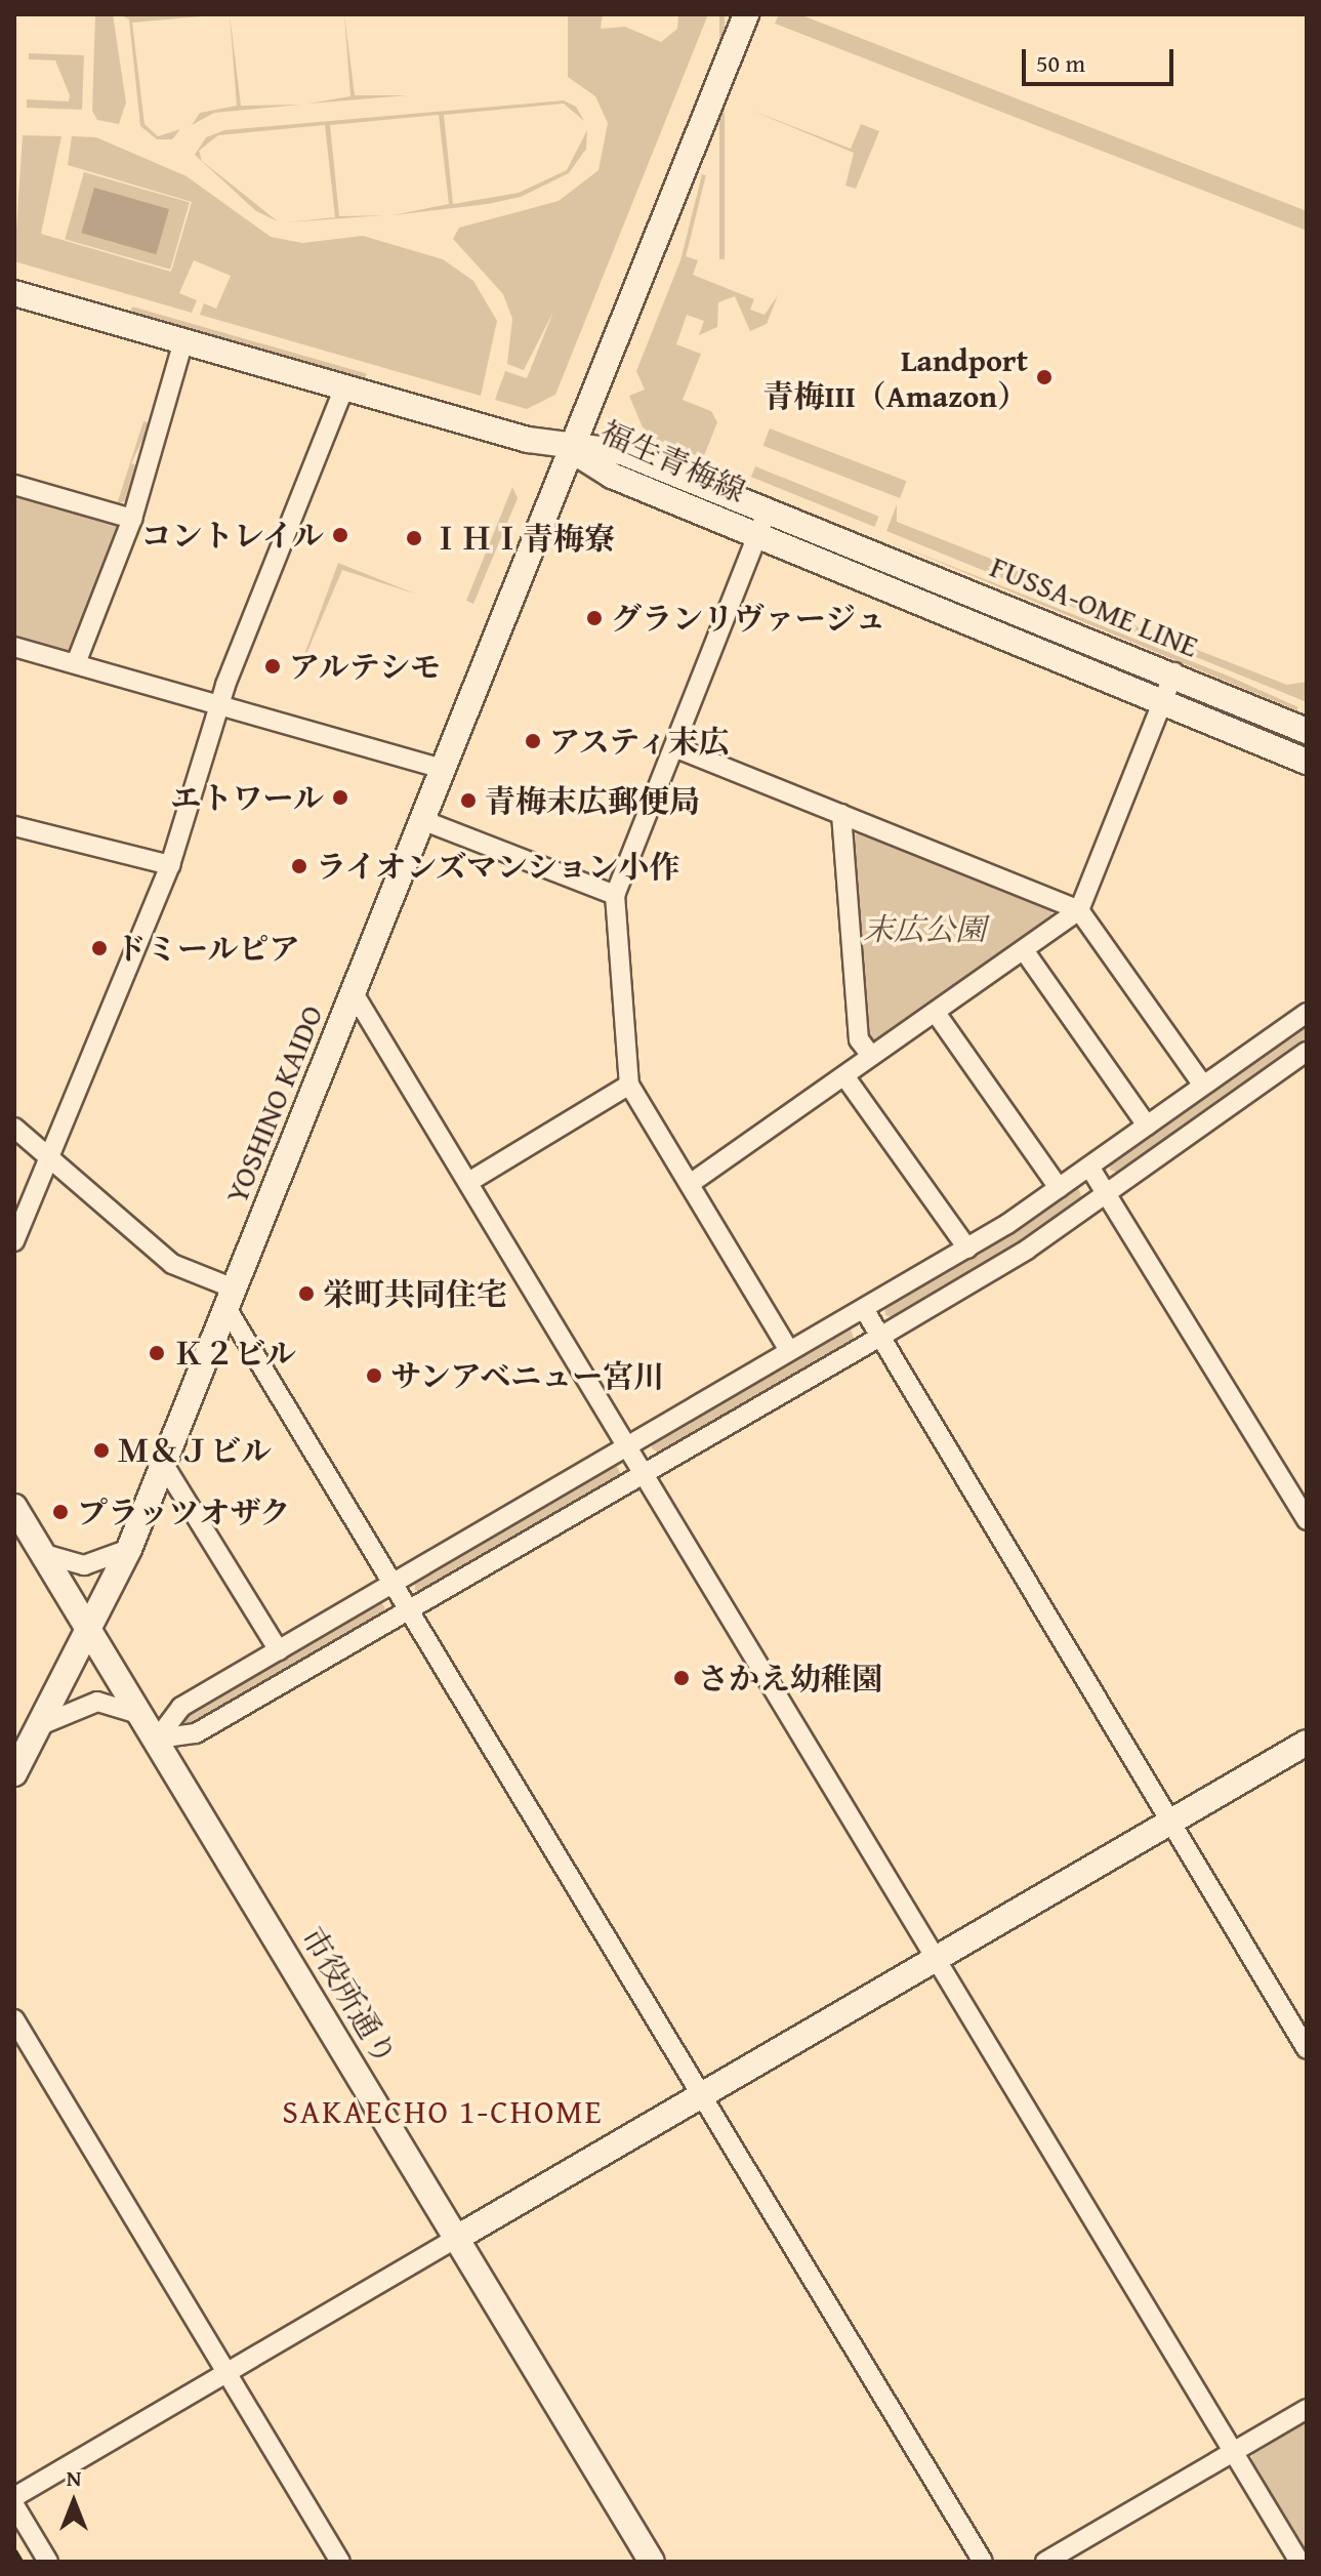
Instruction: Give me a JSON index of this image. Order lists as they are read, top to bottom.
{
  "streets": {
    "street": [
      "福生青梅線",
      "FUSSA-OME LINE",
      "YOSHINO KAIDO",
      "市役所通り"
    ]
  },
  "crossings": [
    ["福生青梅線", "FUSSA-OME LINE"],
    ["福生青梅線", "YOSHINO KAIDO"],
    ["YOSHINO KAIDO", "市役所通り"]
  ],
  "districts": ["SAKAECHO 1-CHOME"],
  "parks": ["末広公園"],
  "places": [
    "Landport 青梅Ⅲ（Amazon）",
    "コントレイル",
    "ＩＨＩ青梅寮",
    "グランリヴァージュ",
    "アルテシモ",
    "アスティ末広",
    "エトワール",
    "青梅末広郵便局",
    "ライオンズマンション小作",
    "ドミールピア",
    "栄町共同住宅",
    "Ｋ２ビル",
    "サンアベニュー宮川",
    "Ｍ＆Ｊビル",
    "プラッツオザク",
    "さかえ幼稚園"
  ],
  "scale_bar": "50 m",
  "north": "top"
}
